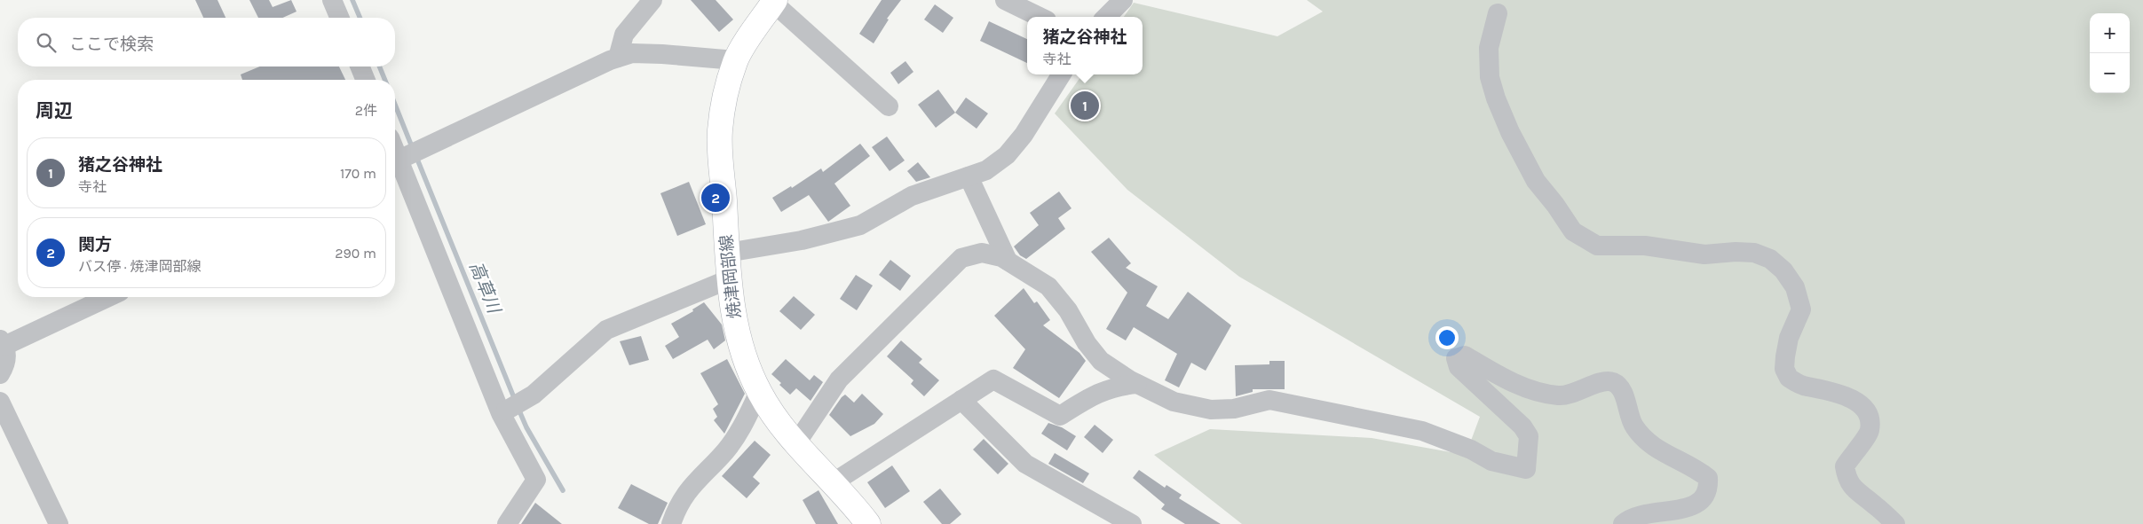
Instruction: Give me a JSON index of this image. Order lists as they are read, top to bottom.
{
  "streets": {
    "main road": ["焼津岡部線"]
  },
  "water": ["高草川"],
  "page": {
    "map_buttons": ["+", "−"],
    "popup": ["猪之谷神社", "寺社"],
    "search": "ここで検索",
    "heading": ["周辺", "2件"],
    "pins": ["1", "2"],
    "list": [
      {
        "mark": "1",
        "name": "猪之谷神社",
        "note": "寺社",
        "value": "170 m"
      },
      {
        "mark": "2",
        "name": "関方",
        "note": "バス停 · 焼津岡部線",
        "value": "290 m"
      }
    ]
  }
}
